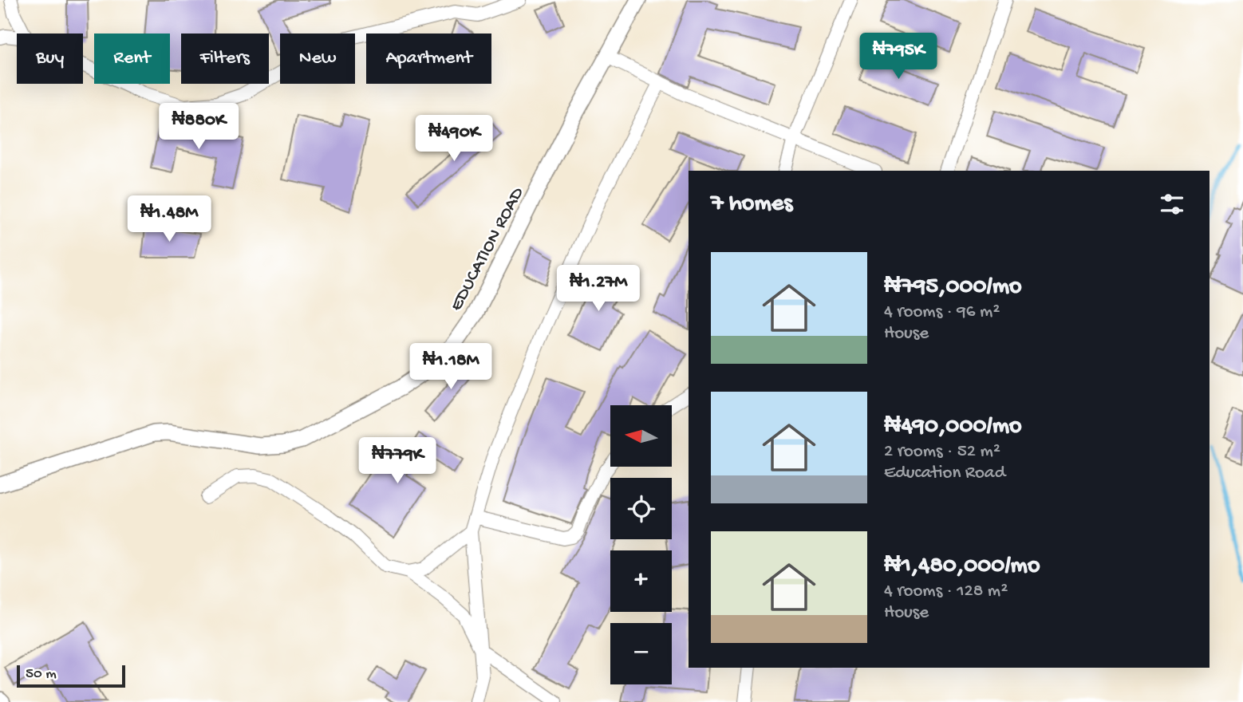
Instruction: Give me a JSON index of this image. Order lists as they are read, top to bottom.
{
  "streets": {
    "street": ["EDUCATION ROAD"]
  },
  "scale_bar": "50 m",
  "north": "left",
  "page": {
    "price": [
      "₦795K",
      "₦880K",
      "₦490K",
      "₦1.48M",
      "₦1.27M",
      "₦1.18M",
      "₦779K"
    ],
    "chip": [
      "Buy",
      "Rent",
      "Filters",
      "New",
      "Apartment"
    ],
    "heading": "7 homes",
    "list": [
      {
        "name": "₦795,000/mo",
        "note": "4 rooms · 96 m² · House"
      },
      {
        "name": "₦490,000/mo",
        "note": "2 rooms · 52 m² · Education Road"
      },
      {
        "name": "₦1,480,000/mo",
        "note": "4 rooms · 128 m² · House"
      }
    ],
    "map_buttons": ["+", "−"],
    "scale": "50 m"
  }
}
